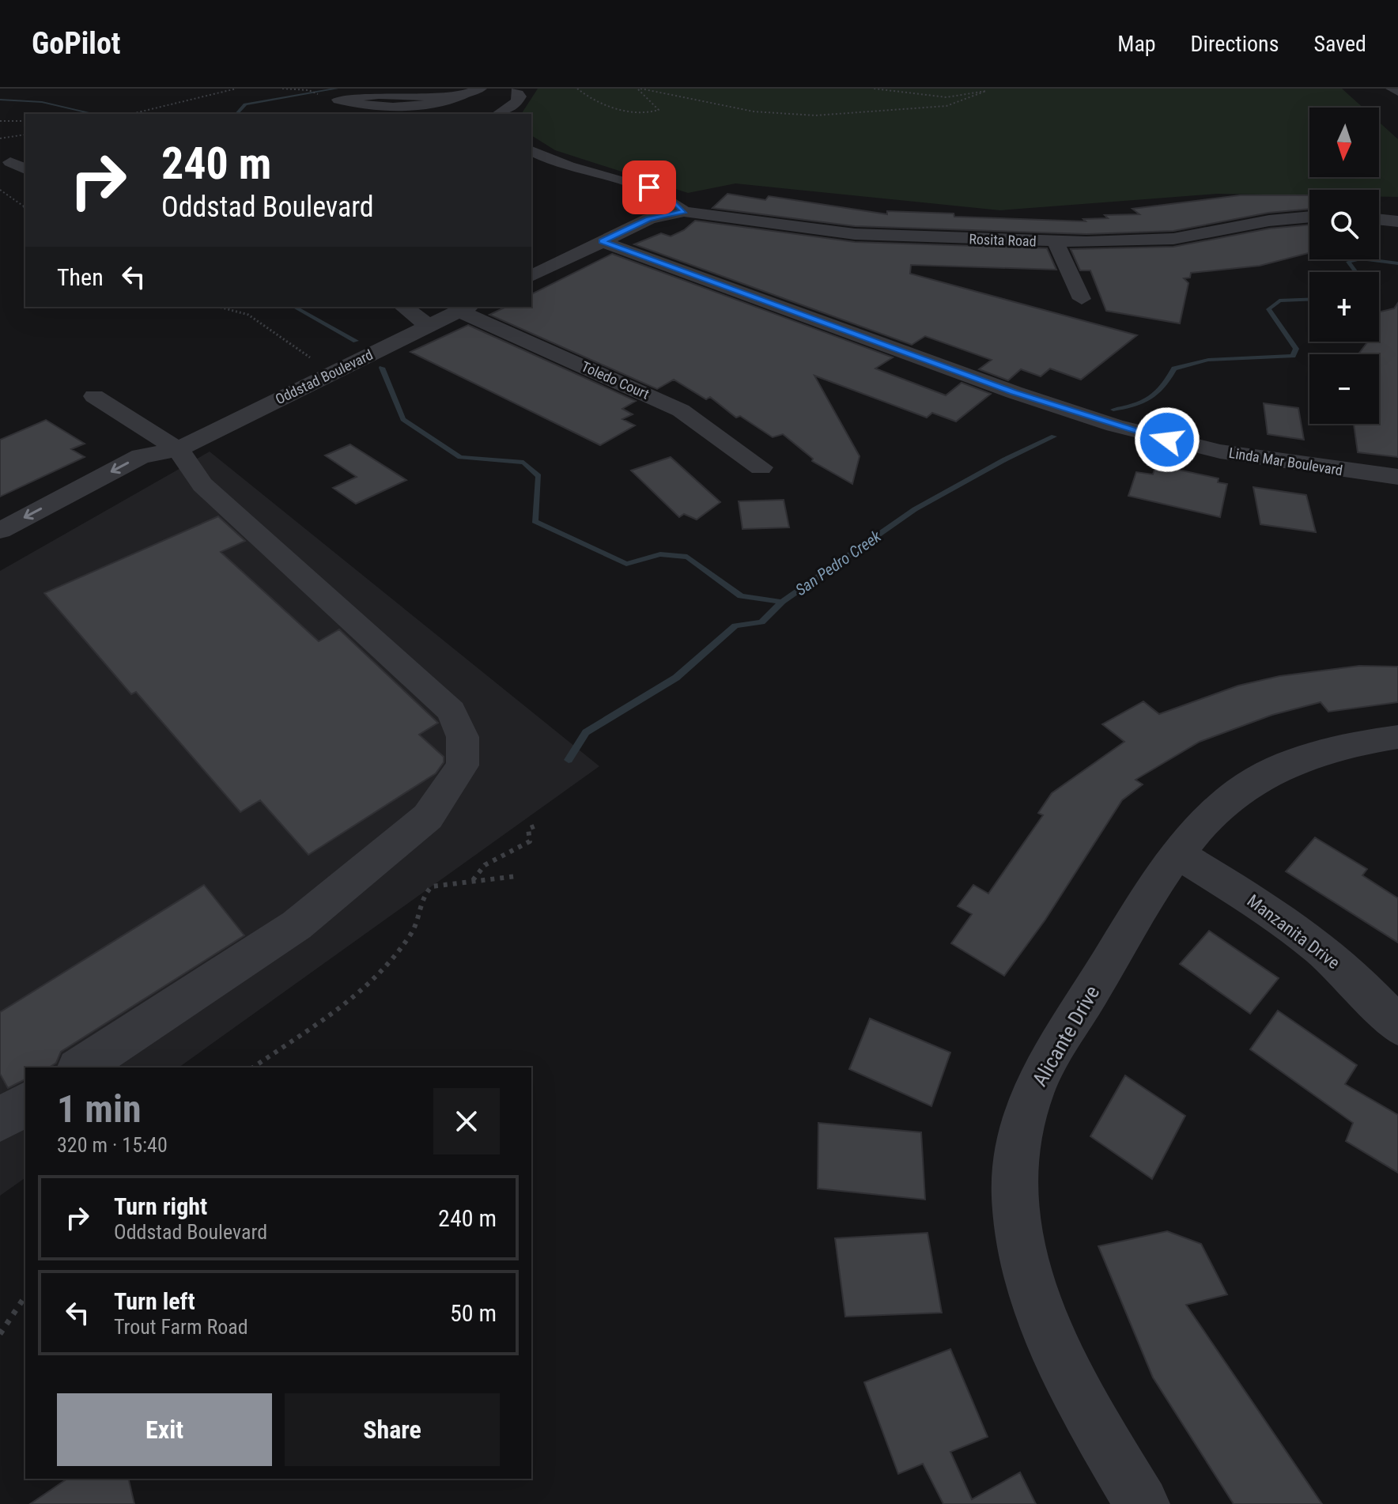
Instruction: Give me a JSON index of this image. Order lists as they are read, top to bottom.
{
  "streets": {
    "street": [
      "Rosita Road",
      "Oddstad Boulevard",
      "Toledo Court",
      "Linda Mar Boulevard",
      "Manzanita Drive",
      "Alicante Drive"
    ]
  },
  "crossings": [
    ["Oddstad Boulevard", "Toledo Court"],
    ["Manzanita Drive", "Alicante Drive"]
  ],
  "water": ["San Pedro Creek"],
  "north": "bottom",
  "page": {
    "header": "GoPilot",
    "nav": ["Map", "Directions", "Saved"],
    "map_buttons": ["+", "−"],
    "turn": ["240 m", "Oddstad Boulevard"],
    "then": "Then",
    "heading": ["1 min", "320 m · 15:40"],
    "list": [
      {
        "name": "Turn right",
        "note": "Oddstad Boulevard",
        "value": "240 m"
      },
      {
        "name": "Turn left",
        "note": "Trout Farm Road",
        "value": "50 m"
      }
    ],
    "buttons": ["Exit", "Share"]
  }
}
